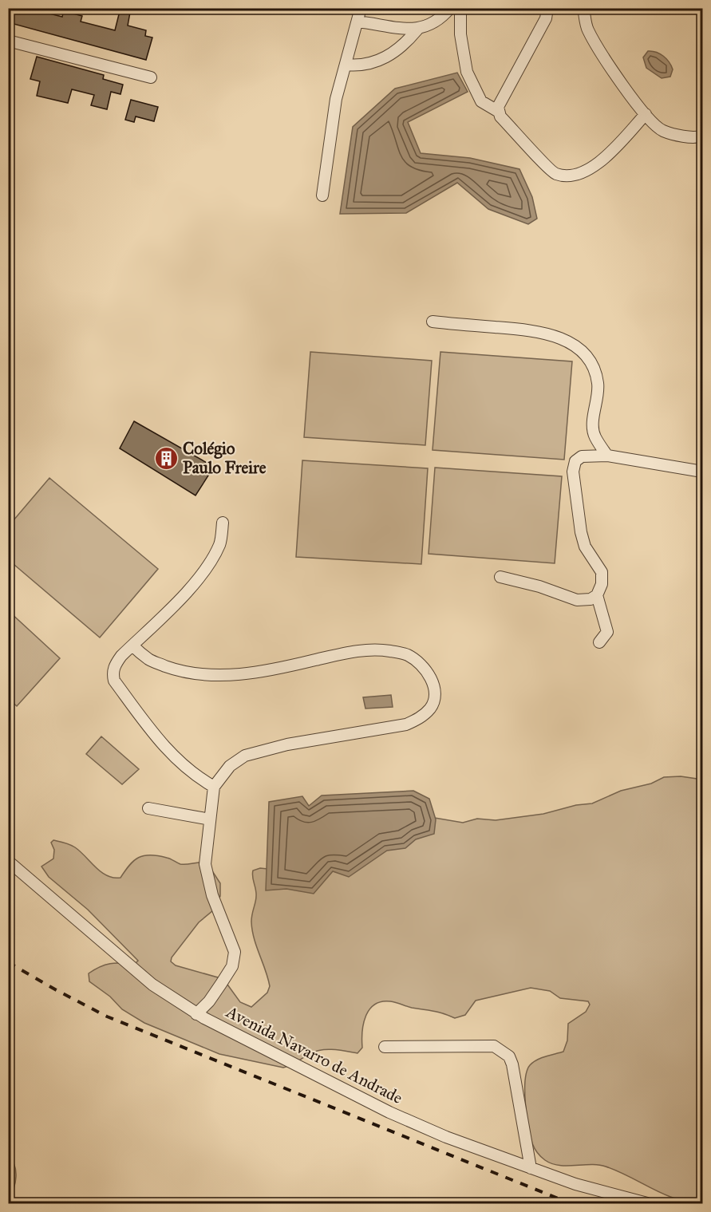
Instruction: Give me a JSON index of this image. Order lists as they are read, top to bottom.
{
  "streets": {
    "street": ["Avenida Navarro de Andrade"]
  },
  "places": {
    "building": ["Colégio Paulo Freire"]
  }
}
